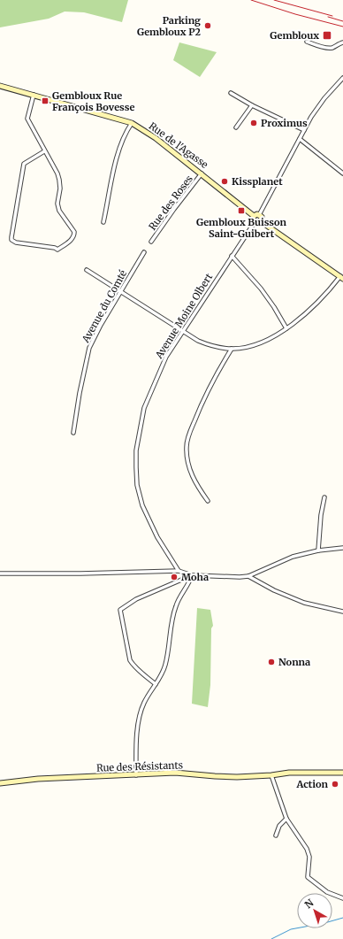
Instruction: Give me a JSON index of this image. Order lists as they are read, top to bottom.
{
  "streets": {
    "street": [
      "Rue de l'Agasse",
      "Rue des Roses",
      "Avenue du Comté",
      "Avenue Moine Olbert",
      "Rue des Résistants"
    ]
  },
  "crossings": [
    ["Rue de l'Agasse", "Rue des Roses"],
    ["Rue de l'Agasse", "Avenue Moine Olbert"]
  ],
  "places": {
    "other": [
      "Parking Gembloux P2",
      "Proximus",
      "Kissplanet",
      "Moha",
      "Nonna",
      "Action"
    ],
    "transit": ["Gembloux", "Gembloux Rue François Bovesse", "Gembloux Buisson Saint-Guibert"]
  },
  "north": "top left"
}
